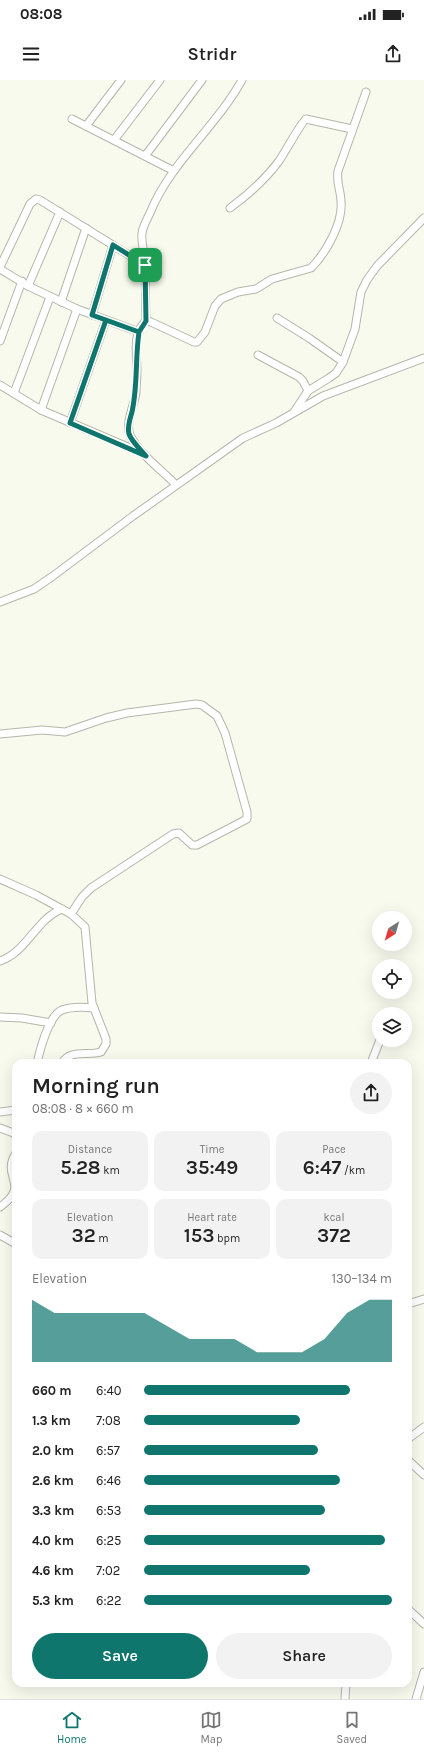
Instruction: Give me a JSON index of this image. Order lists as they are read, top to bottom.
{
  "north": "bottom left",
  "page": {
    "status": "08:08",
    "header": "Stridr",
    "heading": ["Morning run", "08:08 · 8 × 660 m"],
    "stats": [
      ["Distance", "5.28 km"],
      ["Time", "35:49"],
      ["Pace", "6:47 /km"],
      ["Elevation", "32 m"],
      ["Heart rate", "153 bpm"],
      ["kcal", "372"]
    ],
    "chart": ["Elevation", "130–134 m"],
    "list": [
      {
        "name": "660 m",
        "note": "6:40"
      },
      {
        "name": "1.3 km",
        "note": "7:08"
      },
      {
        "name": "2.0 km",
        "note": "6:57"
      },
      {
        "name": "2.6 km",
        "note": "6:46"
      },
      {
        "name": "3.3 km",
        "note": "6:53"
      },
      {
        "name": "4.0 km",
        "note": "6:25"
      },
      {
        "name": "4.6 km",
        "note": "7:02"
      },
      {
        "name": "5.3 km",
        "note": "6:22"
      }
    ],
    "buttons": ["Save", "Share"],
    "tabs": ["Home", "Map", "Saved"]
  }
}
